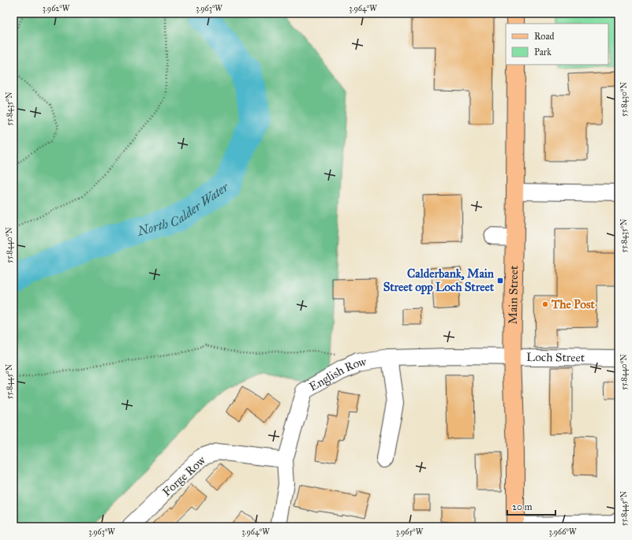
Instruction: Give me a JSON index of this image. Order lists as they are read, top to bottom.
{
  "streets": {
    "main road": ["Main Street"],
    "street": ["Loch Street", "English Row", "Forge Row"]
  },
  "crossings": [
    ["Main Street", "Loch Street"],
    ["Main Street", "English Row"],
    ["Loch Street", "English Row"],
    ["English Row", "Forge Row"]
  ],
  "water": ["North Calder Water"],
  "places": {
    "transit": ["Calderbank, Main Street opp Loch Street"],
    "other": ["The Post"]
  },
  "legend": ["Road", "Park"],
  "scale_bar": "20 m",
  "coordinates": [
    "3.962°W",
    "3.963°W",
    "3.964°W",
    "55.8430°N",
    "55.8435°N",
    "55.8440°N",
    "55.8445°N",
    "3.965°W",
    "3.966°W"
  ]
}
